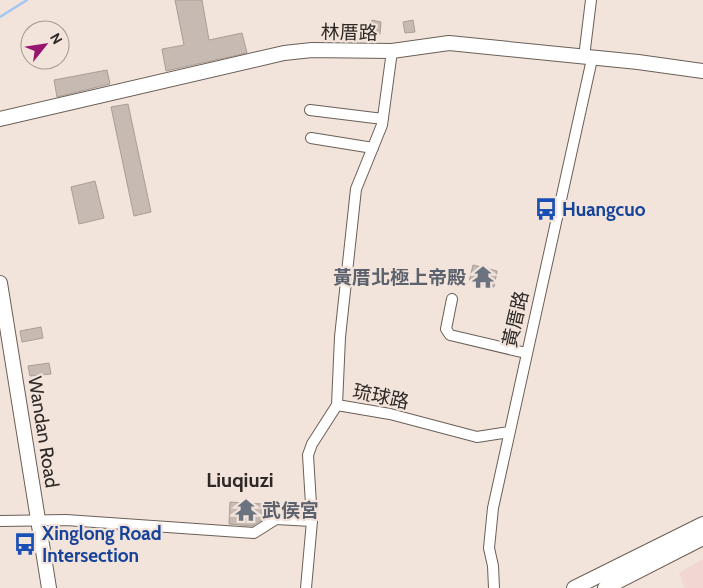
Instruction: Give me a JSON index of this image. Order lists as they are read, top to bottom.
{
  "streets": {
    "street": [
      "林厝路",
      "黃厝路",
      "琉球路",
      "Wandan Road"
    ]
  },
  "crossings": [
    ["林厝路", "黃厝路"],
    ["黃厝路", "琉球路"]
  ],
  "districts": ["Liuqiuzi"],
  "places": {
    "bus stop": ["Huangcuo", "Xinglong Road Intersection"],
    "temple": ["黃厝北極上帝殿", "武侯宮"]
  },
  "north": "top right"
}
